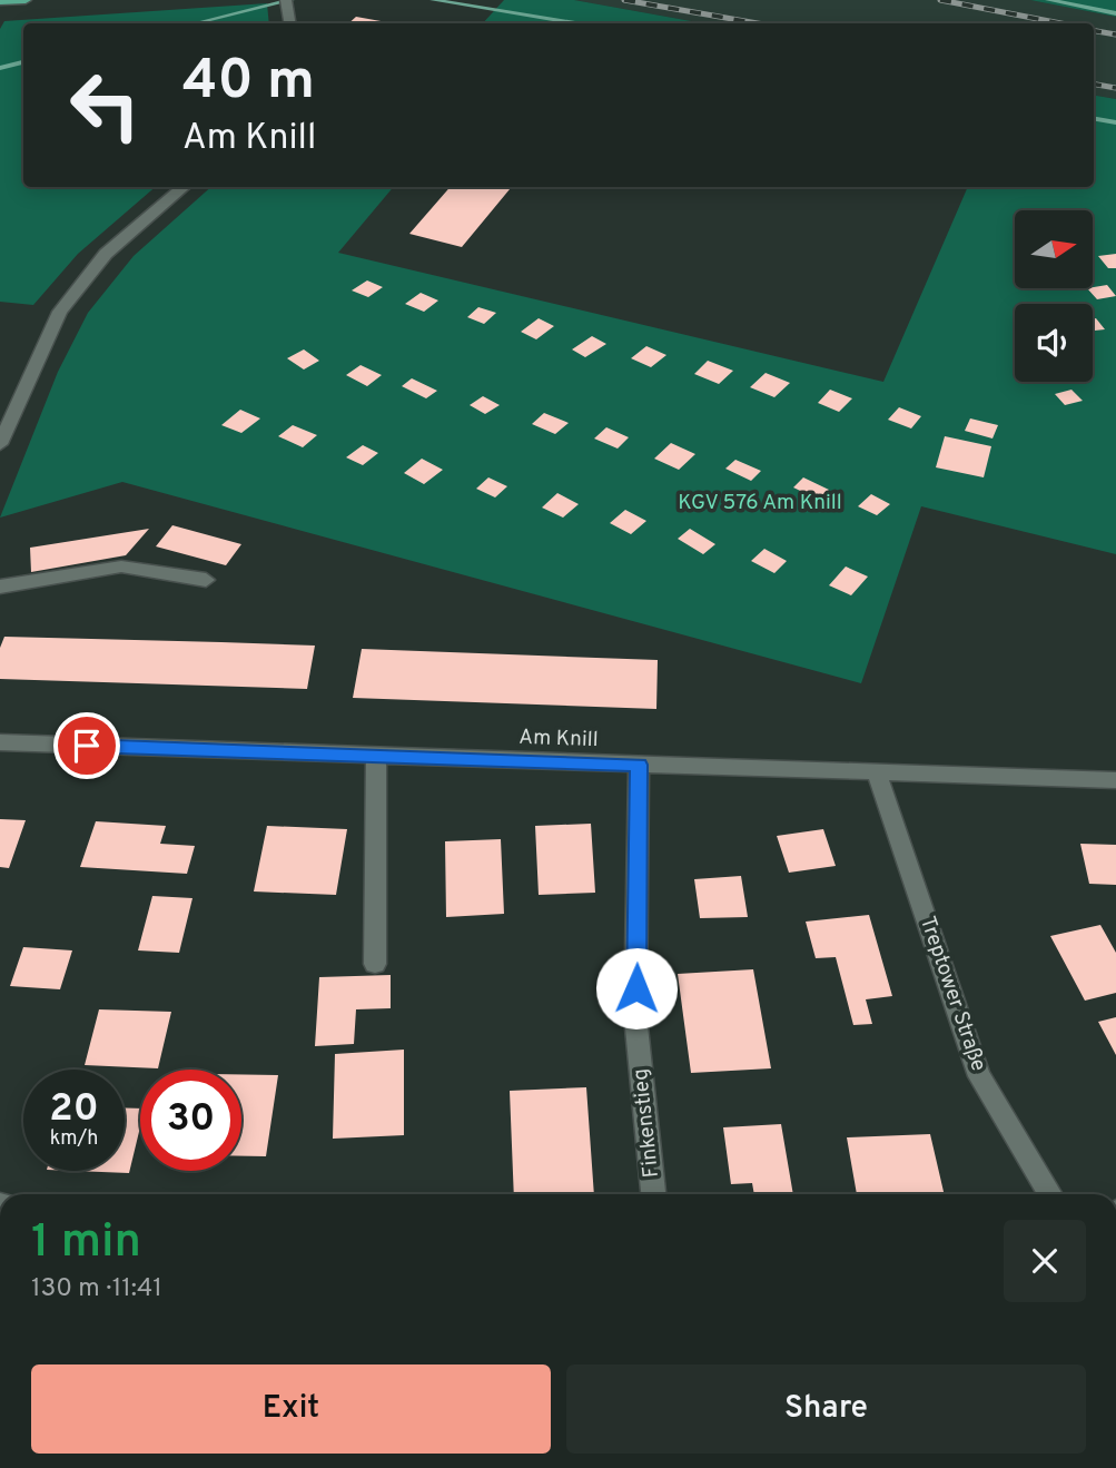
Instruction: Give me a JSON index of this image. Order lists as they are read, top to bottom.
{
  "streets": {
    "street": ["Am Knill", "Treptower Straße", "Finkenstieg"]
  },
  "crossings": [
    ["Am Knill", "Treptower Straße"],
    ["Am Knill", "Finkenstieg"]
  ],
  "parks": ["KGV 576 Am Knill"],
  "north": "right",
  "page": {
    "turn": ["40 m", "Am Knill"],
    "speed": "20 km/h",
    "limit": "30",
    "heading": ["1 min", "130 m · 11:41"],
    "buttons": ["Exit", "Share"]
  }
}
